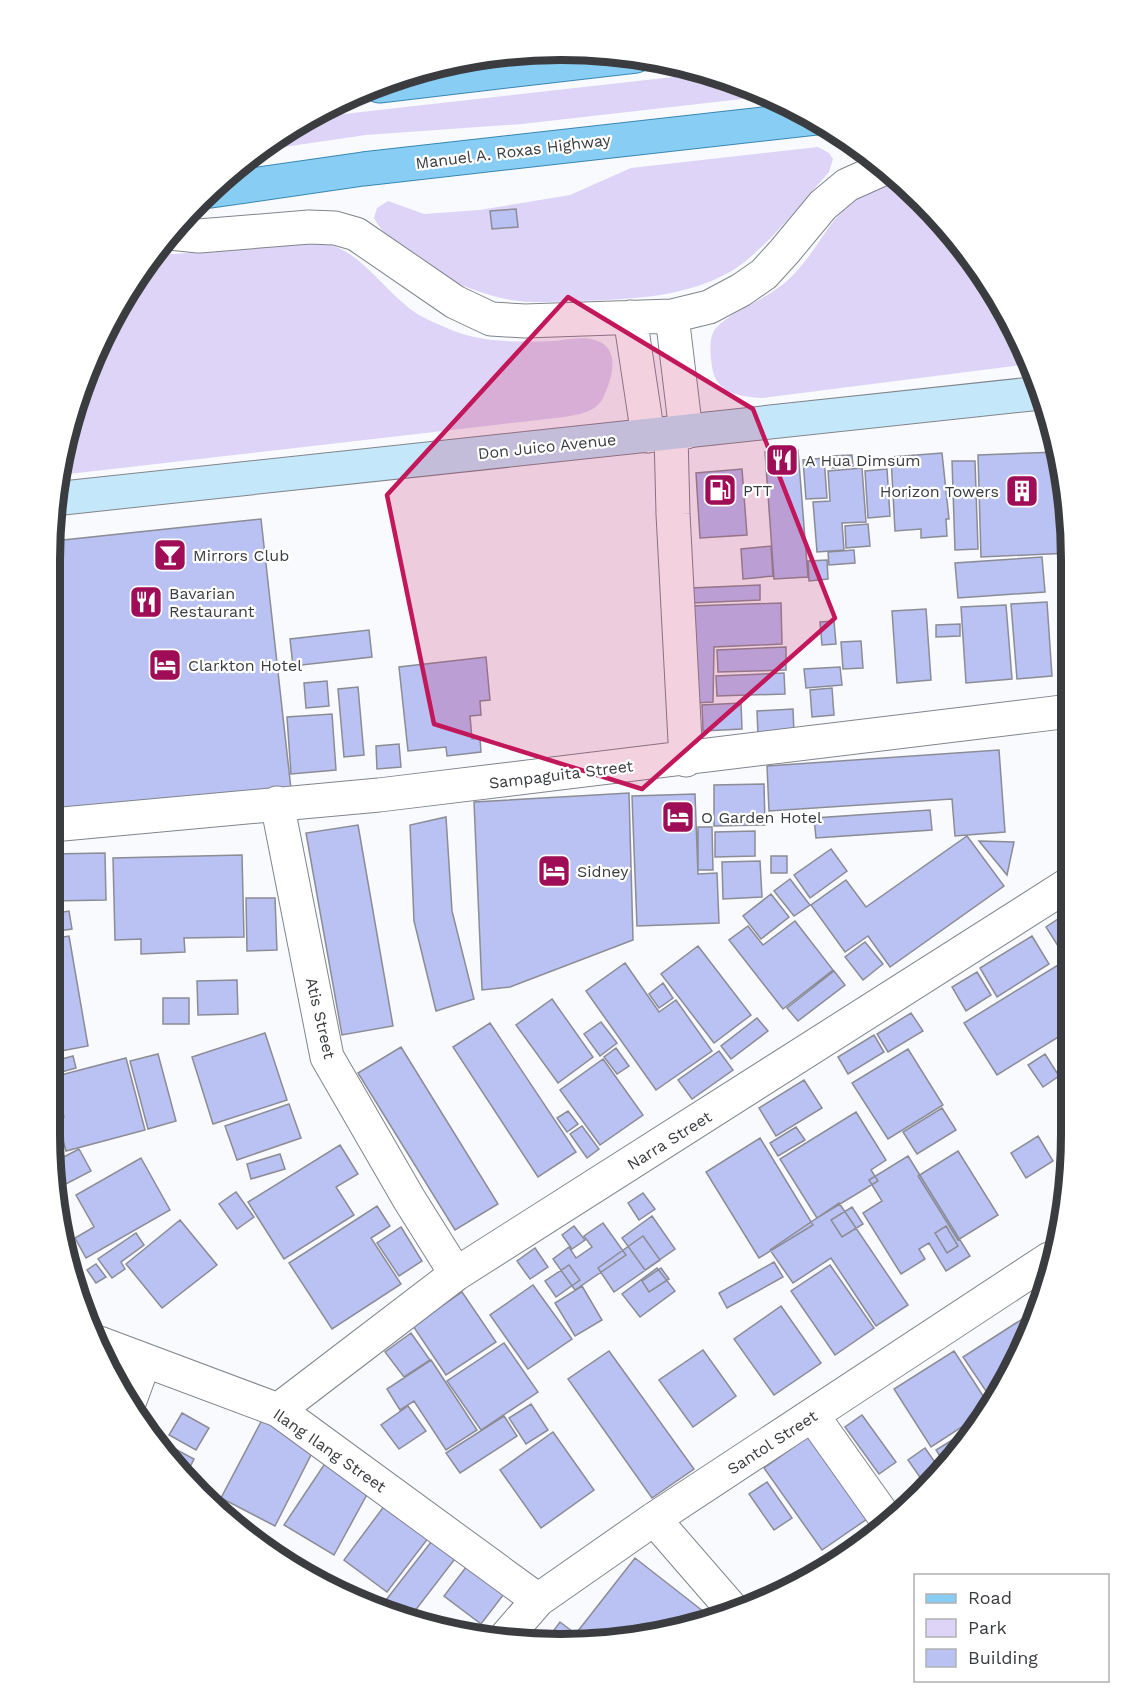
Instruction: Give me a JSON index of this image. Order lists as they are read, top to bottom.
{
  "streets": {
    "main road": ["Manuel A. Roxas Highway", "Don Juico Avenue"],
    "street": [
      "Sampaguita Street",
      "Atis Street",
      "Narra Street",
      "Santol Street",
      "Ilang Ilang Street"
    ]
  },
  "crossings": [
    ["Sampaguita Street", "Atis Street"],
    ["Atis Street", "Narra Street"],
    ["Narra Street", "Ilang Ilang Street"],
    ["Santol Street", "Ilang Ilang Street"]
  ],
  "places": {
    "restaurant": ["A Hua Dimsum", "Bavarian Restaurant"],
    "fuel station": ["PTT"],
    "building": ["Horizon Towers"],
    "bar": ["Mirrors Club"],
    "hotel": ["Clarkton Hotel", "O Garden Hotel", "Sidney"]
  },
  "legend": ["Road", "Park", "Building"]
}
